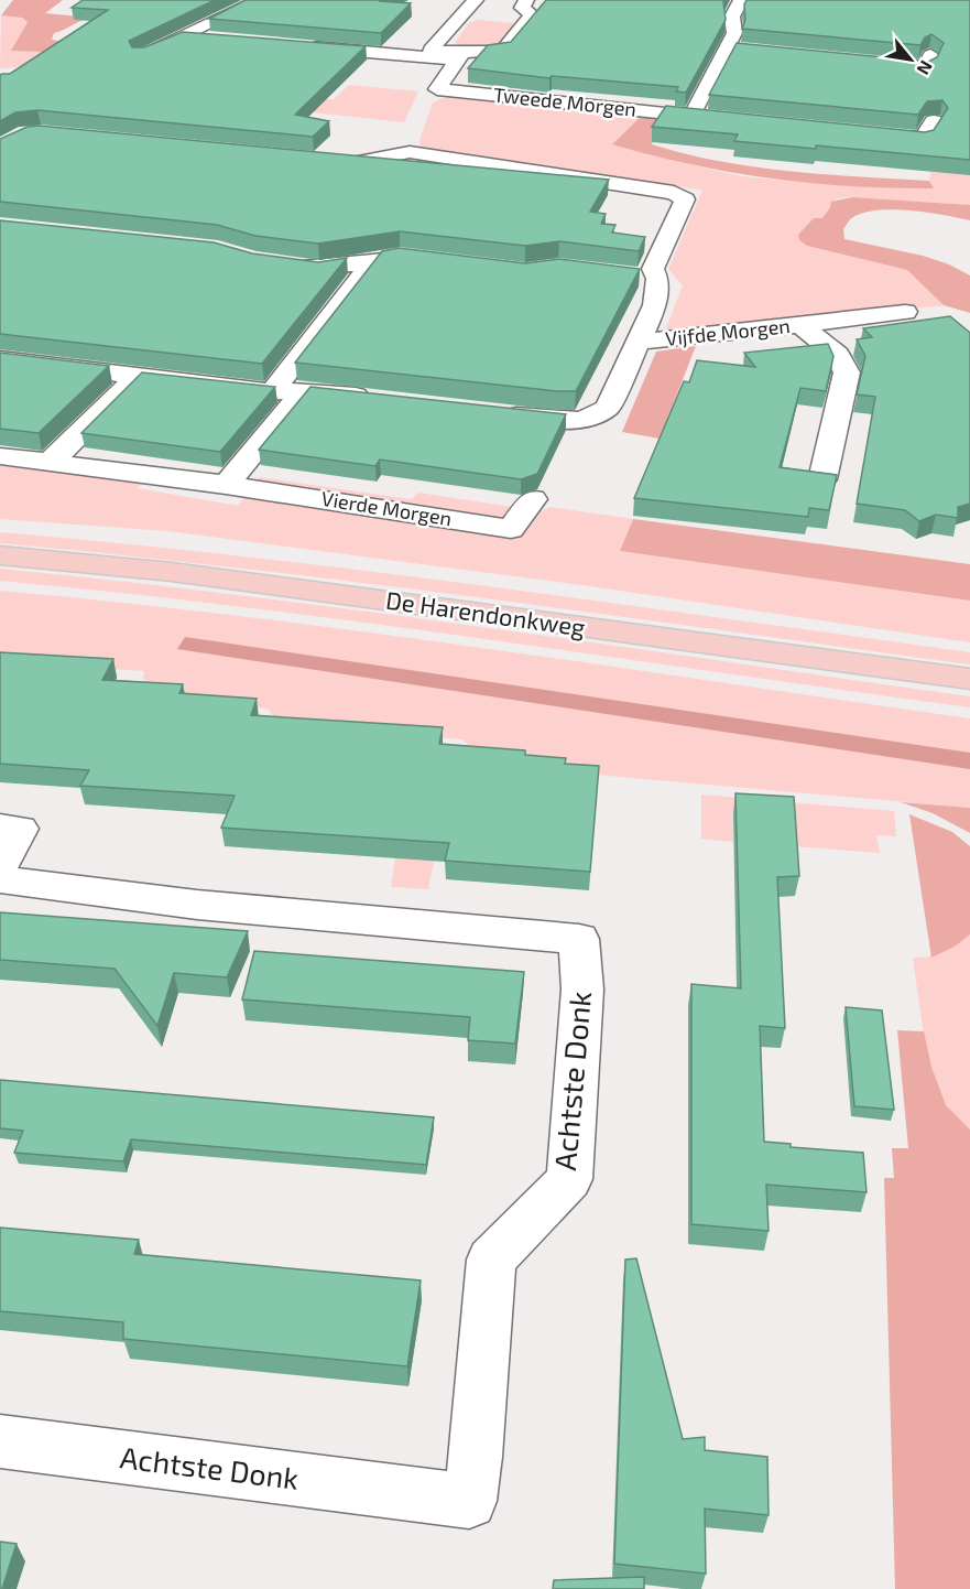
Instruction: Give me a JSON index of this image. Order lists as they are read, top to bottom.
{
  "streets": {
    "main road": ["De Harendonkweg"],
    "street": [
      "Tweede Morgen",
      "Vijfde Morgen",
      "Vierde Morgen",
      "Achtste Donk"
    ]
  },
  "north": "bottom right"
}
